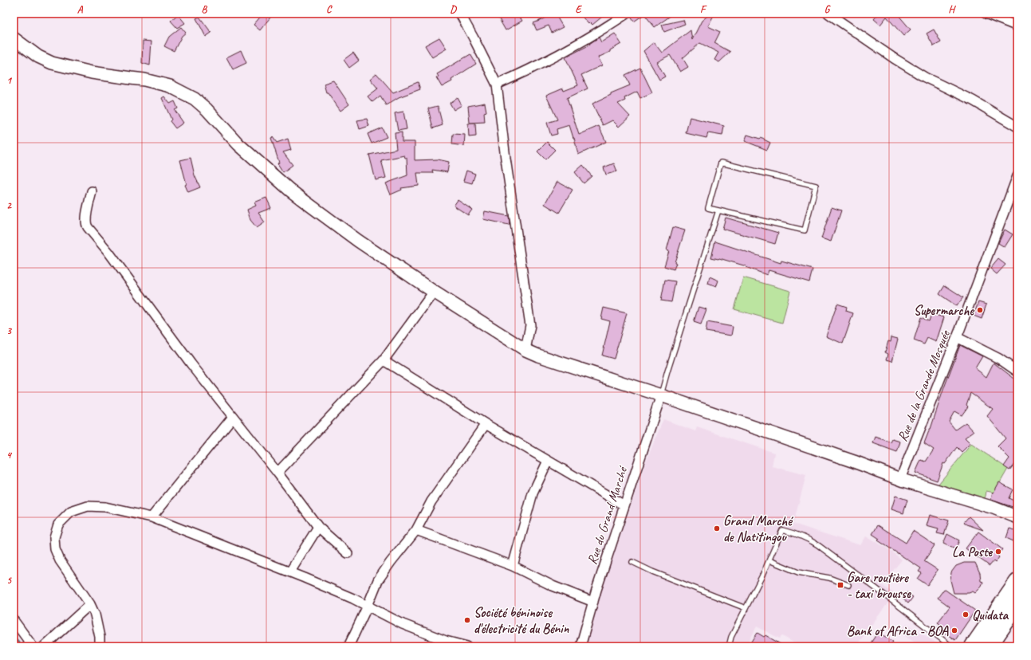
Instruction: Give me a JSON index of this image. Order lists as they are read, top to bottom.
{
  "streets": {
    "street": ["Rue de la Grande Mosquée", "Rue du Grand Marché"]
  },
  "places": {
    "other": [
      "Supermarche",
      "Grand Marché de Natitingou",
      "La Poste",
      "Quidata",
      "Société béninoise d'électricité du Bénin",
      "Bank of Africa - BOA"
    ],
    "transit": ["Gare routière - taxi brousse"]
  },
  "grid": {
    "columns": [
      "A",
      "B",
      "C",
      "D",
      "E",
      "F",
      "G",
      "H"
    ],
    "rows": [
      "1",
      "2",
      "3",
      "4",
      "5"
    ]
  }
}
